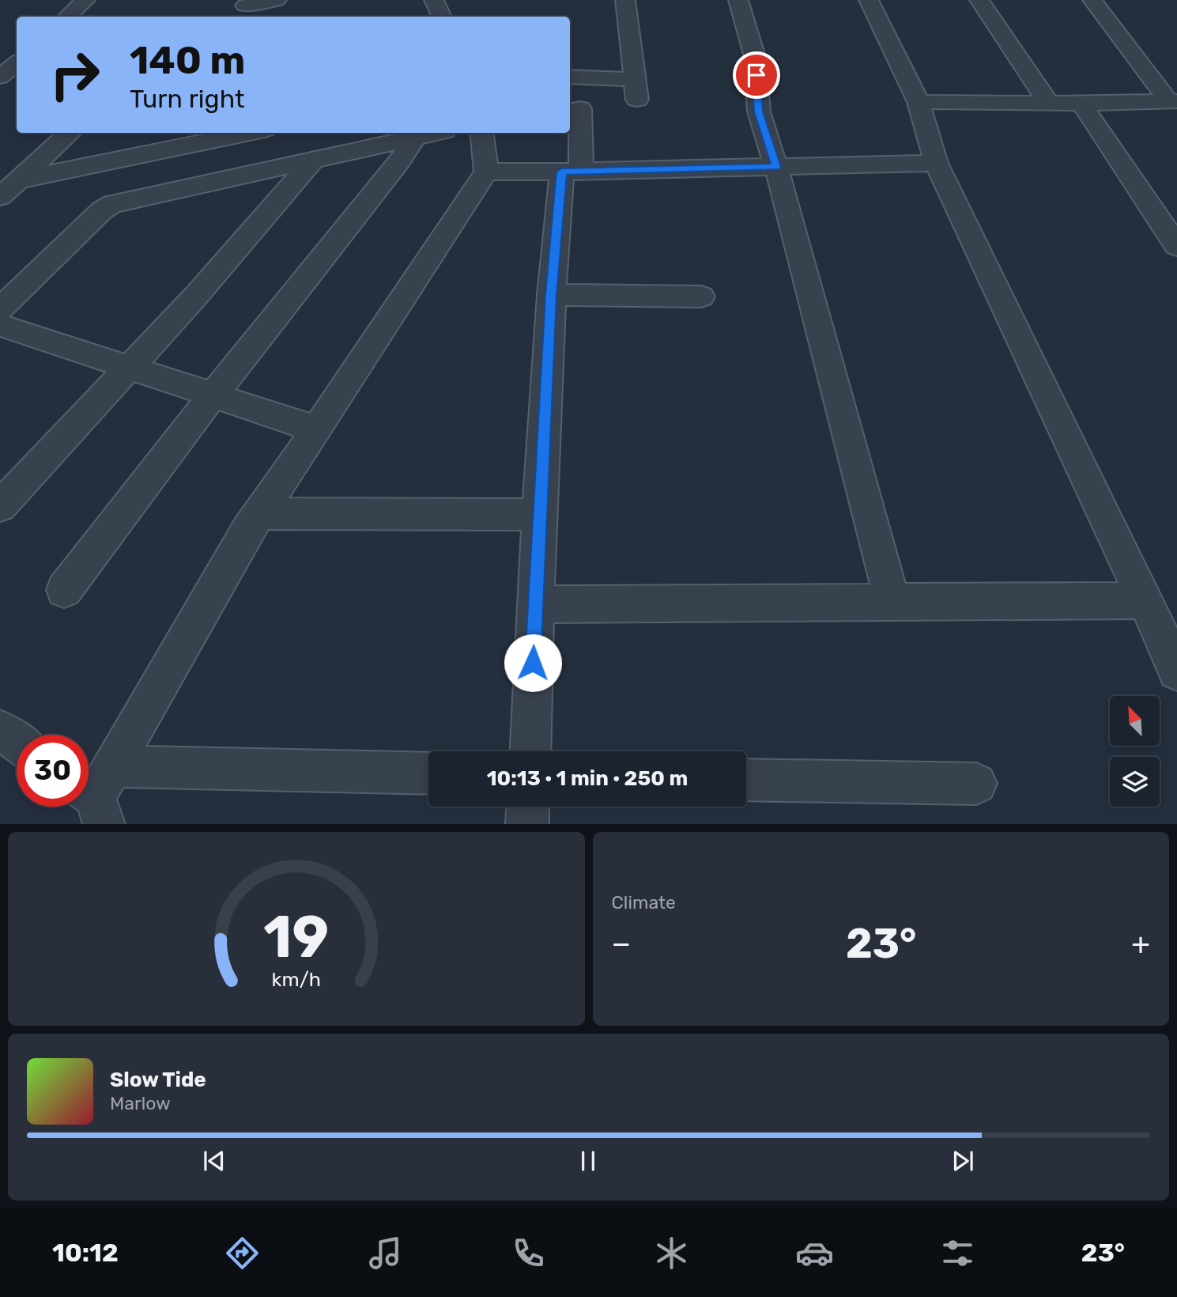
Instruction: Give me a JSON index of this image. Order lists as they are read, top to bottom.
{
  "north": "top left",
  "page": {
    "turn": ["140 m", "Turn right"],
    "limit": "30",
    "trip": "10:13 · 1 min · 250 m",
    "tile": "Climate",
    "heat": ["−", "23°", "+"],
    "song": ["Slow Tide", "Marlow"],
    "tabs": ["10:12", "23°"],
    "gauge": ["19", "km/h"]
  }
}
